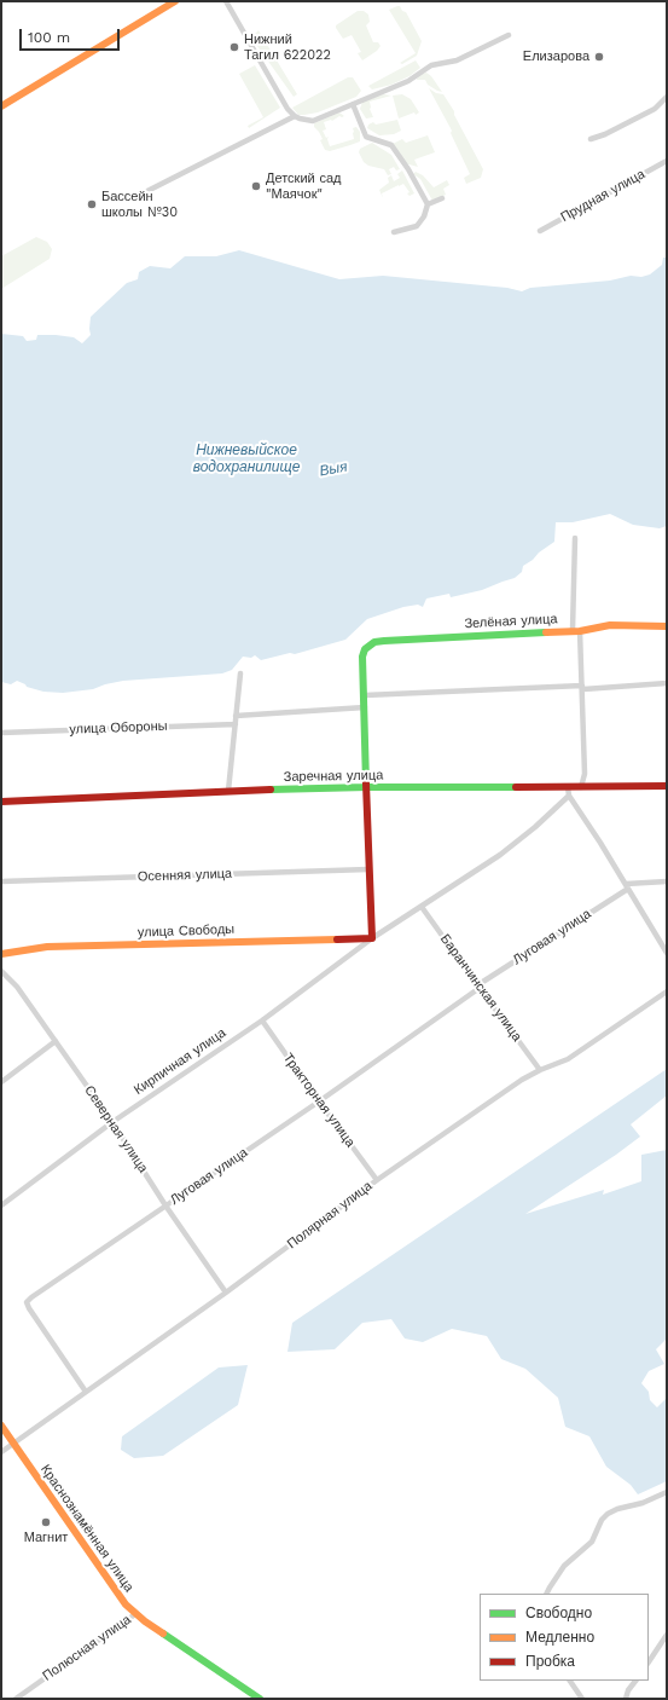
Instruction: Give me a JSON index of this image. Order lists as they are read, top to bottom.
{
  "streets": {
    "street": [
      "Прудная улица",
      "Зелёная улица",
      "улица Обороны",
      "Заречная улица",
      "Осенняя улица",
      "улица Свободы",
      "Луговая улица",
      "Баранчинская улица",
      "Кирпичная улица",
      "Тракторная улица",
      "Северная улица",
      "Полярная улица",
      "Краснознамённая улица",
      "Полюсная улица"
    ]
  },
  "crossings": [
    ["улица Свободы", "Кирпичная улица"],
    ["Луговая улица", "Баранчинская улица"],
    ["Луговая улица", "Тракторная улица"],
    ["Луговая улица", "Северная улица"],
    ["Луговая улица", "Полярная улица"],
    ["Баранчинская улица", "Кирпичная улица"],
    ["Баранчинская улица", "Полярная улица"],
    ["Кирпичная улица", "Тракторная улица"],
    ["Кирпичная улица", "Северная улица"],
    ["Тракторная улица", "Полярная улица"],
    ["Северная улица", "Полярная улица"],
    ["Полярная улица", "Краснознамённая улица"],
    ["Краснознамённая улица", "Полюсная улица"]
  ],
  "water": ["Нижневыйское водохранилище", "Выя"],
  "places": [
    "Нижний Тагил 622022",
    "Елизарова",
    "Детский сад \"Маячок\"",
    "Бассейн школы №30",
    "Магнит"
  ],
  "legend": ["Свободно", "Медленно", "Пробка"],
  "scale_bar": "100 m"
}
